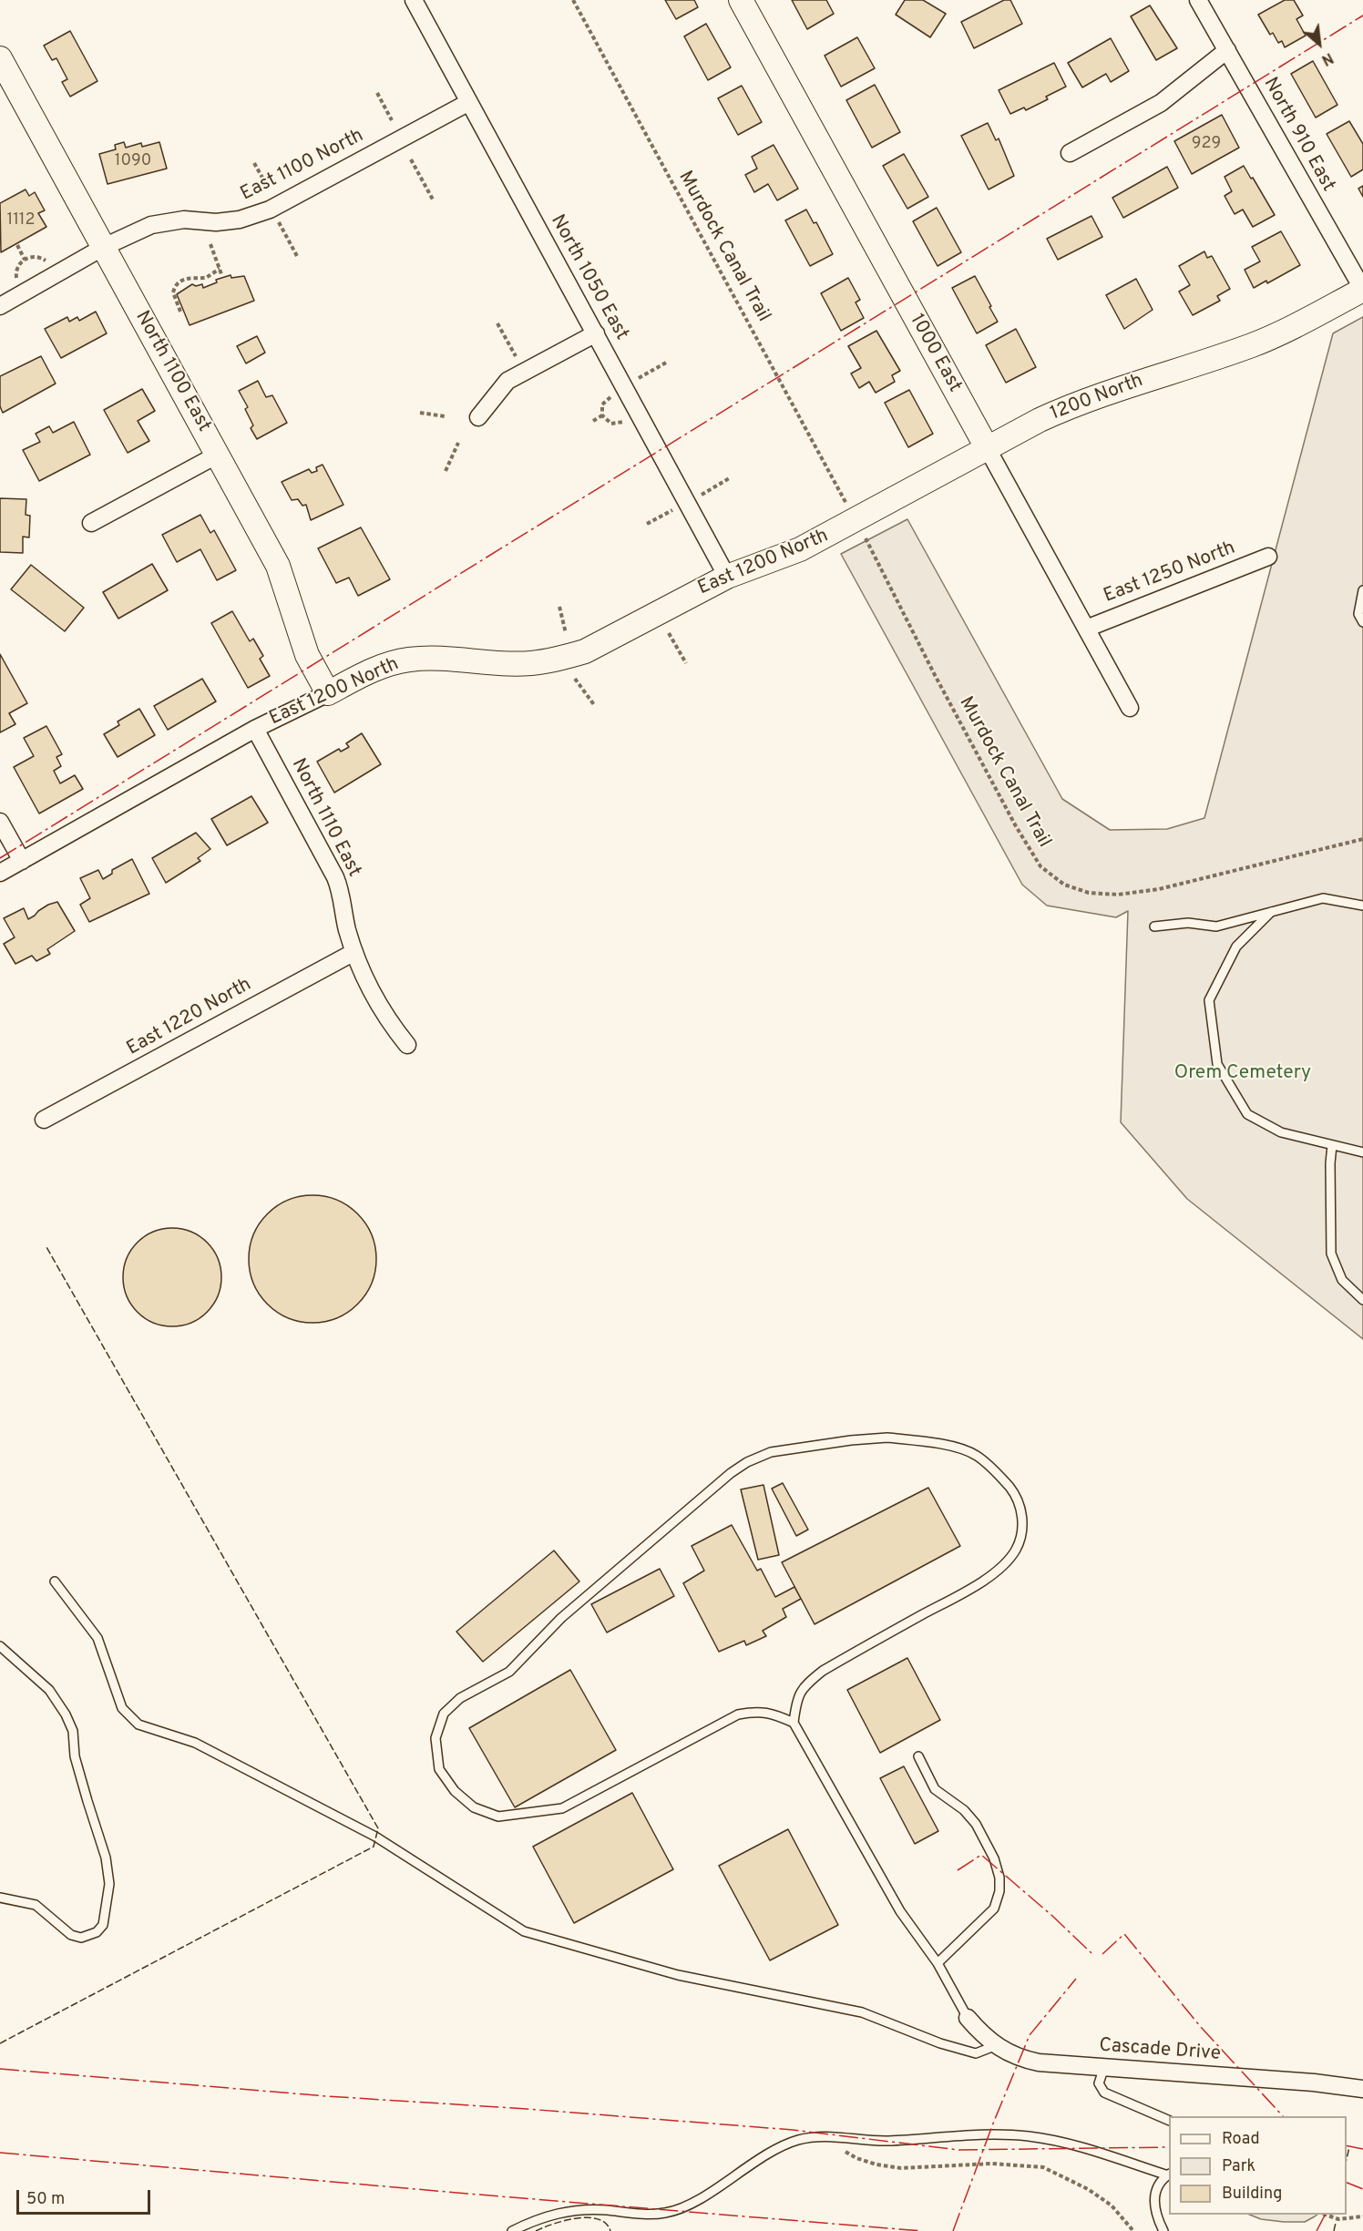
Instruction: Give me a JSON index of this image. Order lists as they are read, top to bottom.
{
  "streets": {
    "street": [
      "North 910 East",
      "East 1100 North",
      "North 1050 East",
      "1000 East",
      "North 1100 East",
      "1200 North",
      "East 1200 North",
      "East 1250 North",
      "North 1110 East",
      "East 1220 North",
      "Cascade Drive"
    ],
    "path": ["Murdock Canal Trail"]
  },
  "crossings": [
    ["North 910 East", "1200 North"],
    ["East 1100 North", "North 1050 East"],
    ["East 1100 North", "North 1100 East"],
    ["Murdock Canal Trail", "1200 North"],
    ["Murdock Canal Trail", "East 1200 North"],
    ["North 1050 East", "East 1200 North"],
    ["1000 East", "1200 North"],
    ["1000 East", "East 1250 North"],
    ["North 1100 East", "East 1200 North"],
    ["1200 North", "East 1200 North"],
    ["East 1200 North", "North 1110 East"],
    ["North 1110 East", "East 1220 North"]
  ],
  "parks": ["Orem Cemetery"],
  "house_numbers": ["929", "1090", "1112"],
  "legend": ["Road", "Park", "Building"],
  "scale_bar": "50 m",
  "north": "bottom right"
}
